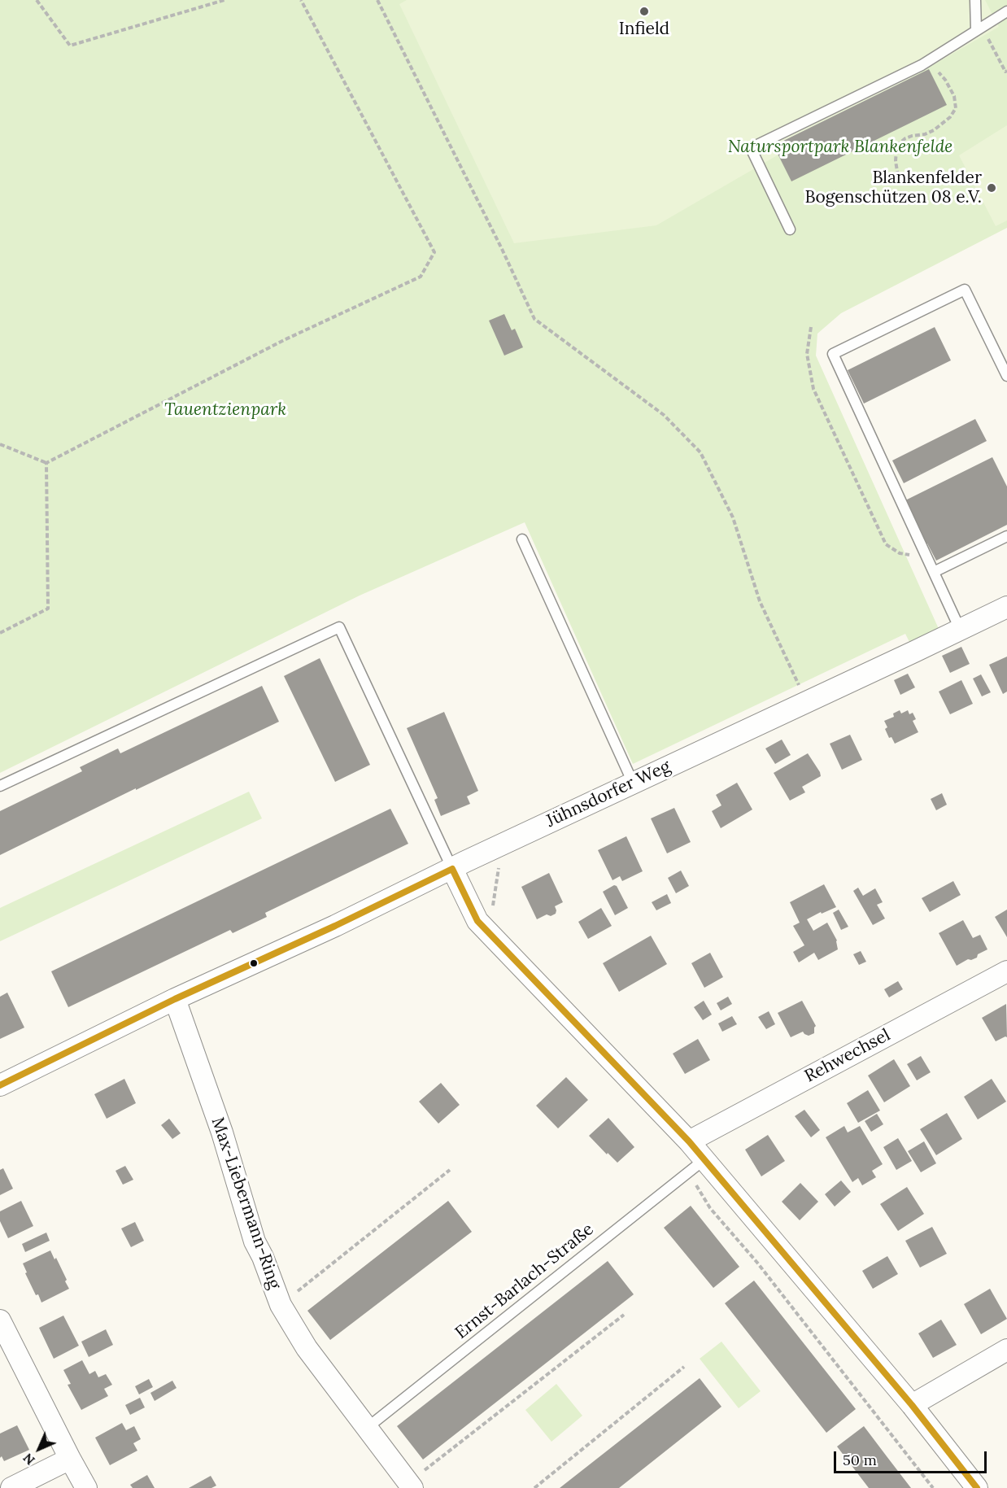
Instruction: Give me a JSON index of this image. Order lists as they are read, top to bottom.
{
  "streets": {
    "street": ["Jühnsdorfer Weg", "Rehwechsel", "Max-Liebermann-Ring"],
    "lane": ["Ernst-Barlach-Straße"]
  },
  "crossings": [
    ["Jühnsdorfer Weg", "Max-Liebermann-Ring"],
    ["Max-Liebermann-Ring", "Ernst-Barlach-Straße"]
  ],
  "parks": ["Natursportpark Blankenfelde", "Tauentzienpark"],
  "places": ["Infield", "Blankenfelder Bogenschützen 08 e.V."],
  "scale_bar": "50 m",
  "north": "bottom left"
}
